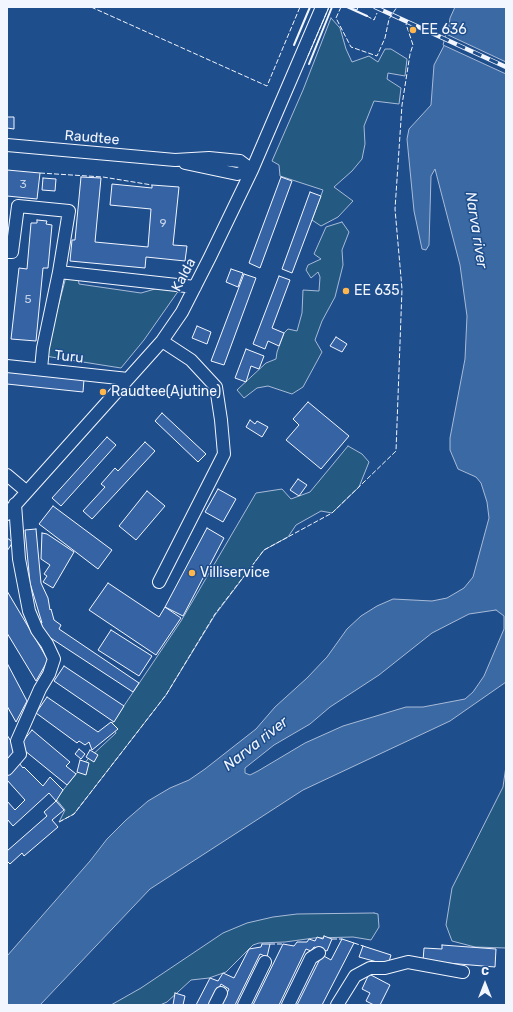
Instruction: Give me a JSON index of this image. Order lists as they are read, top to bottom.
{
  "streets": {
    "street": ["Raudtee", "Kalda", "Turu"]
  },
  "crossings": [
    ["Raudtee", "Kalda"],
    ["Kalda", "Turu"]
  ],
  "water": ["Narva river"],
  "places": [
    "EE 636",
    "EE 635",
    "Raudtee(Ajutine)",
    "Villiservice"
  ],
  "house_numbers": ["3", "9", "5"],
  "north": "top"
}
